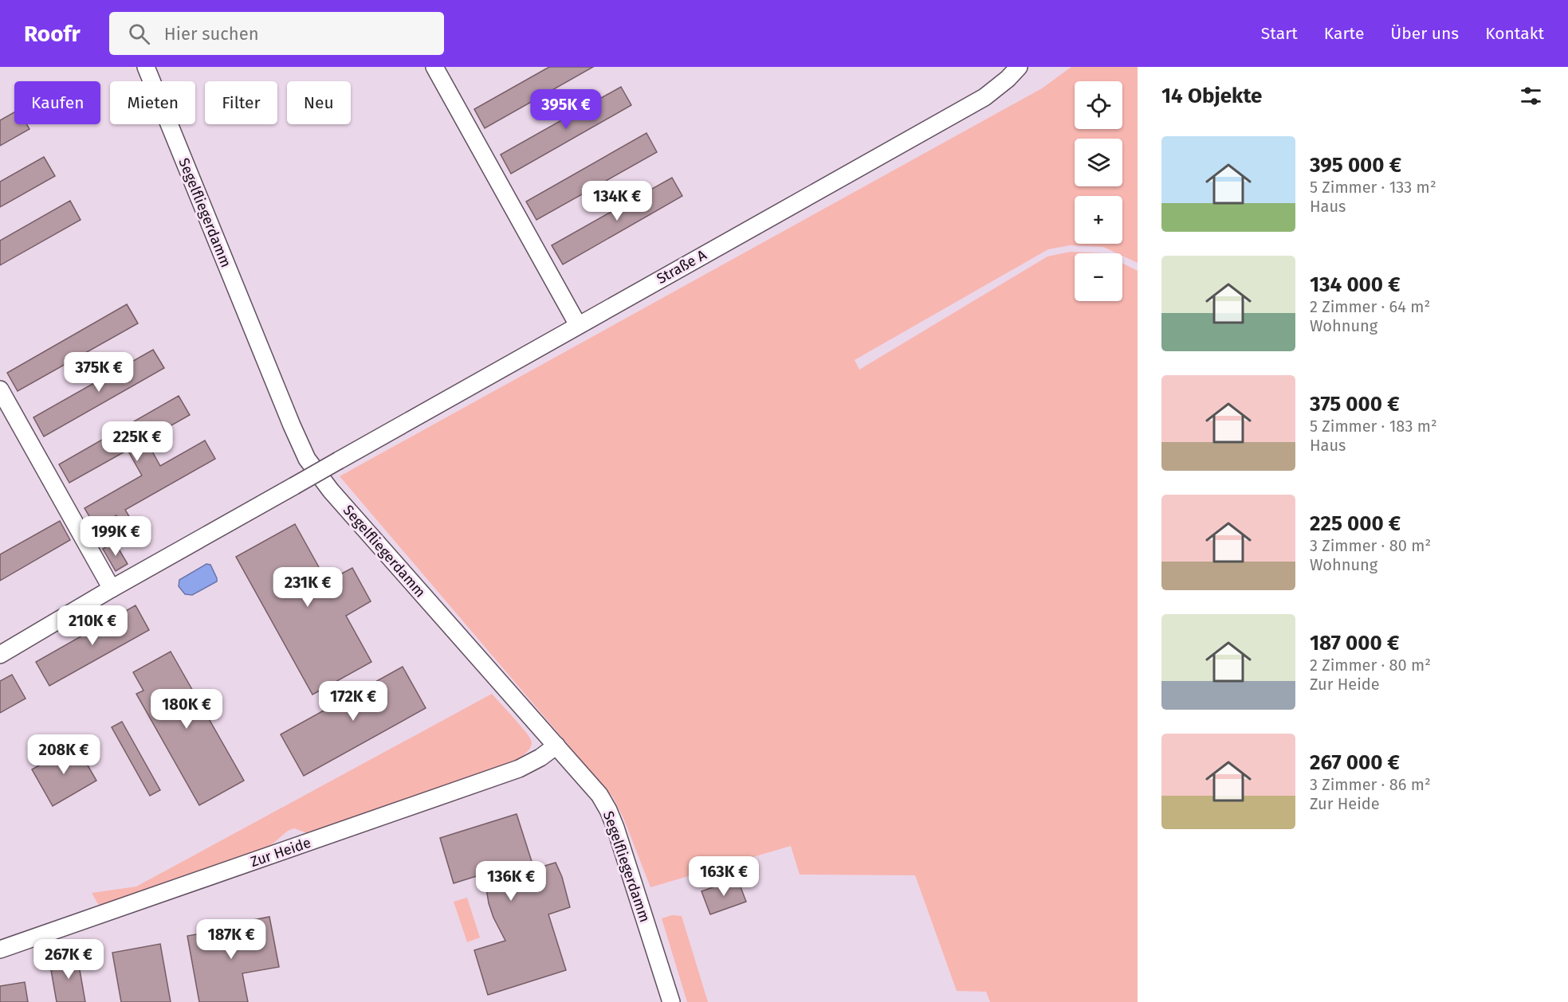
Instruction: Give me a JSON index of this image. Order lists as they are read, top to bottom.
{
  "streets": {
    "street": ["Segelfliegerdamm", "Straße A", "Zur Heide"]
  },
  "crossings": [
    ["Segelfliegerdamm", "Zur Heide"]
  ],
  "page": {
    "header": "Roofr",
    "search": "Hier suchen",
    "nav": [
      "Start",
      "Karte",
      "Über uns",
      "Kontakt"
    ],
    "heading": "14 Objekte",
    "map_buttons": ["+", "−"],
    "chip": [
      "Kaufen",
      "Mieten",
      "Filter",
      "Neu"
    ],
    "price": [
      "395K €",
      "134K €",
      "375K €",
      "225K €",
      "199K €",
      "231K €",
      "210K €",
      "172K €",
      "180K €",
      "208K €",
      "163K €",
      "136K €",
      "187K €",
      "267K €"
    ],
    "list": [
      {
        "name": "395 000 €",
        "note": "5 Zimmer · 133 m² · Haus"
      },
      {
        "name": "134 000 €",
        "note": "2 Zimmer · 64 m² · Wohnung"
      },
      {
        "name": "375 000 €",
        "note": "5 Zimmer · 183 m² · Haus"
      },
      {
        "name": "225 000 €",
        "note": "3 Zimmer · 80 m² · Wohnung"
      },
      {
        "name": "187 000 €",
        "note": "2 Zimmer · 80 m² · Zur Heide"
      },
      {
        "name": "267 000 €",
        "note": "3 Zimmer · 86 m² · Zur Heide"
      }
    ]
  }
}
